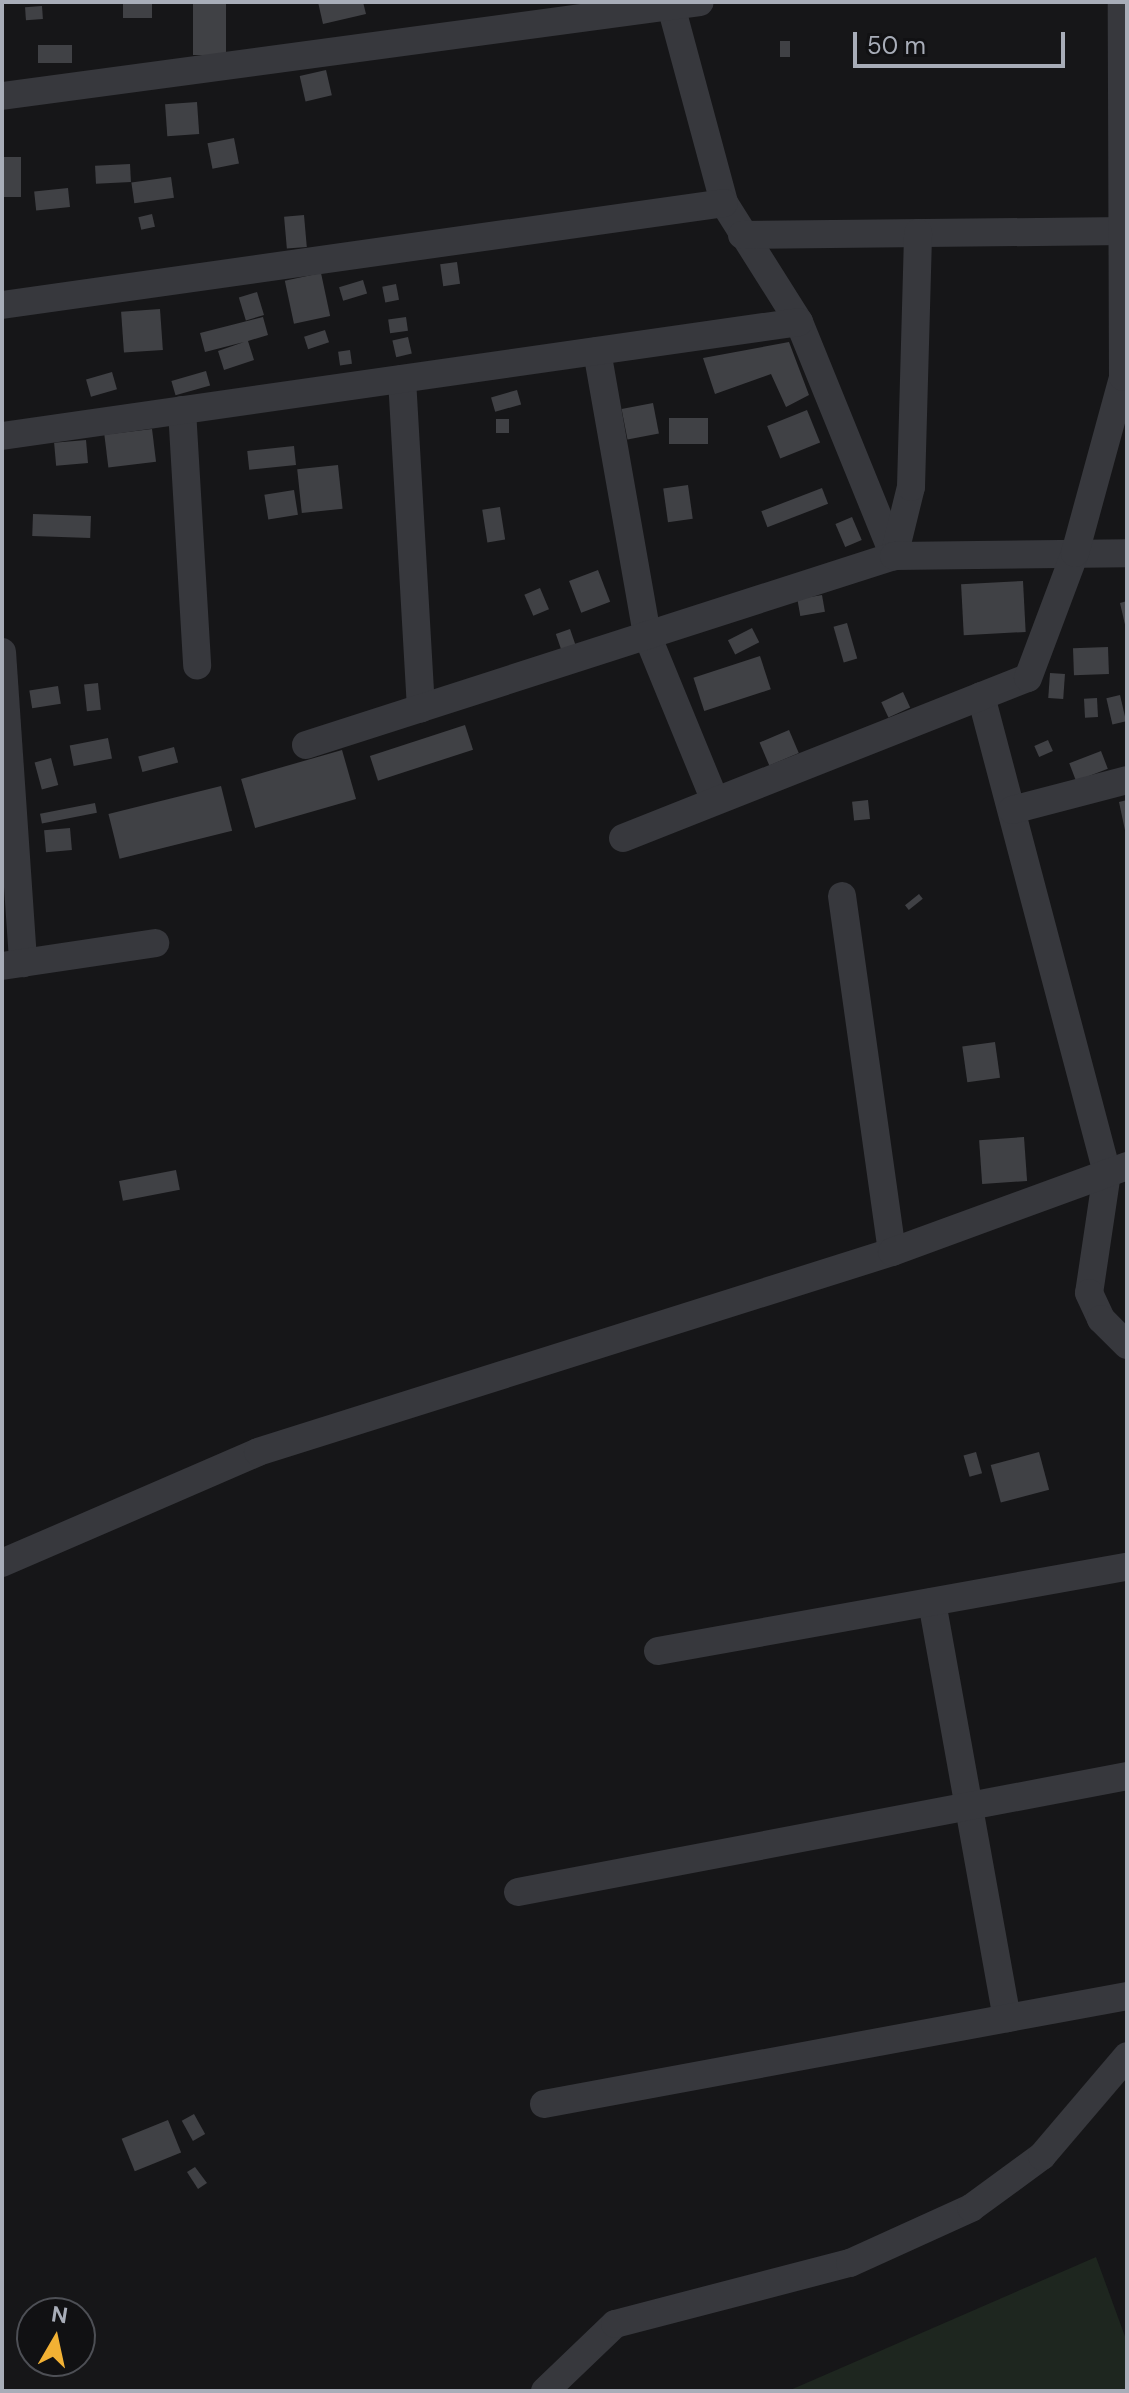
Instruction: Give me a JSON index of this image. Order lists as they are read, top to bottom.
{
  "scale_bar": "50 m",
  "north": "top"
}
